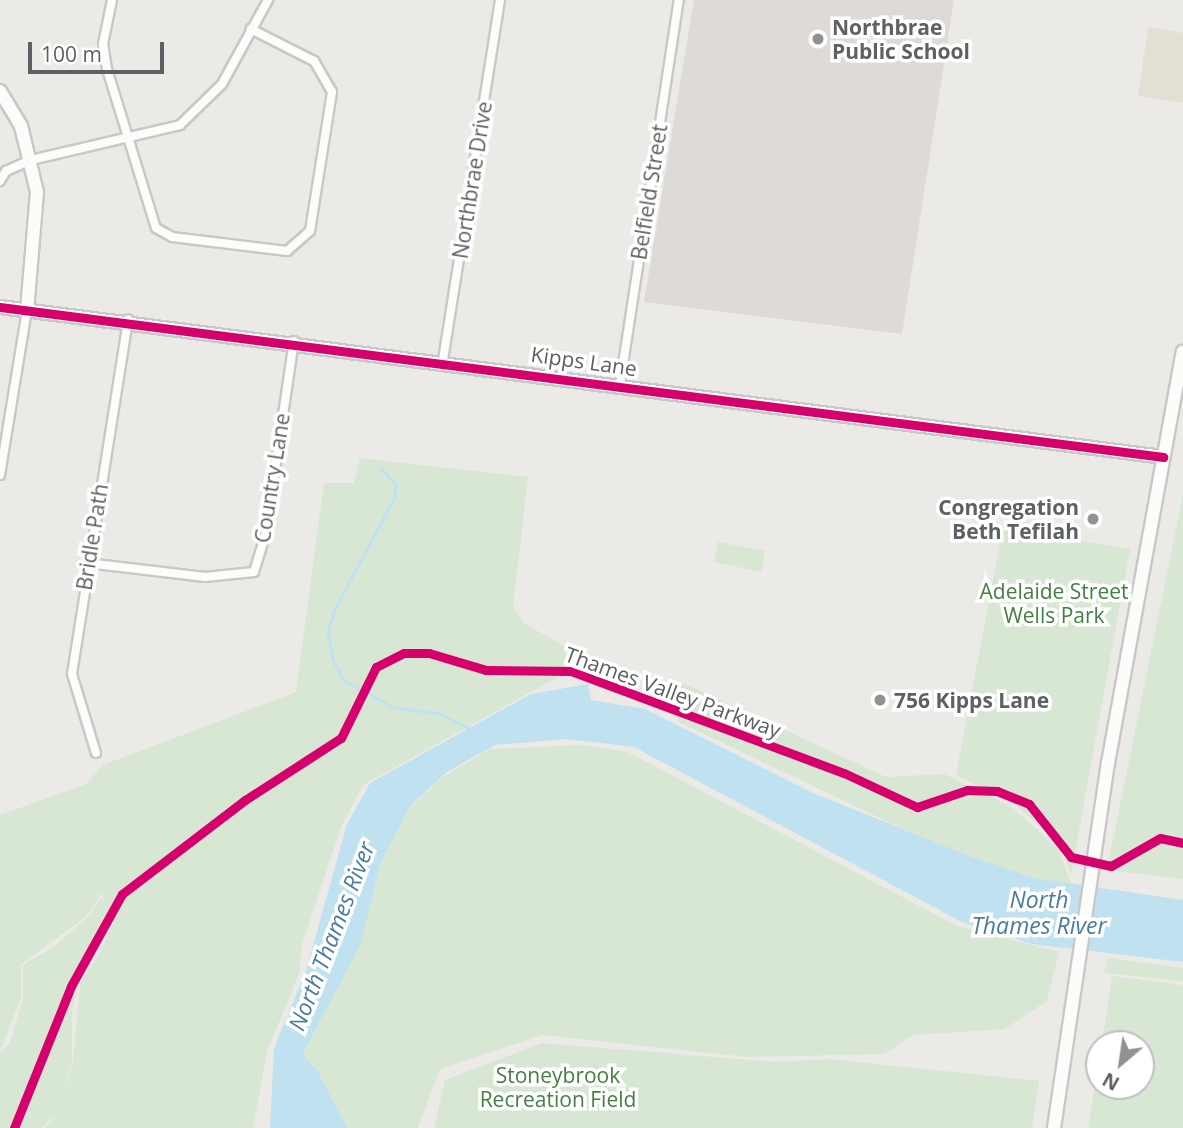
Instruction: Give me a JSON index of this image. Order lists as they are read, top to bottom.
{
  "streets": {
    "street": [
      "Northbrae Drive",
      "Belfield Street",
      "Kipps Lane",
      "Country Lane",
      "Bridle Path"
    ],
    "cycle path": ["Thames Valley Parkway"]
  },
  "crossings": [
    ["Northbrae Drive", "Kipps Lane"],
    ["Belfield Street", "Kipps Lane"],
    ["Kipps Lane", "Country Lane"],
    ["Kipps Lane", "Bridle Path"],
    ["Country Lane", "Bridle Path"]
  ],
  "water": ["North Thames River"],
  "parks": ["Adelaide Street Wells Park", "Stoneybrook Recreation Field"],
  "places": ["Northbrae Public School", "Congregation Beth Tefilah", "756 Kipps Lane"],
  "scale_bar": "100 m",
  "north": "bottom left"
}
